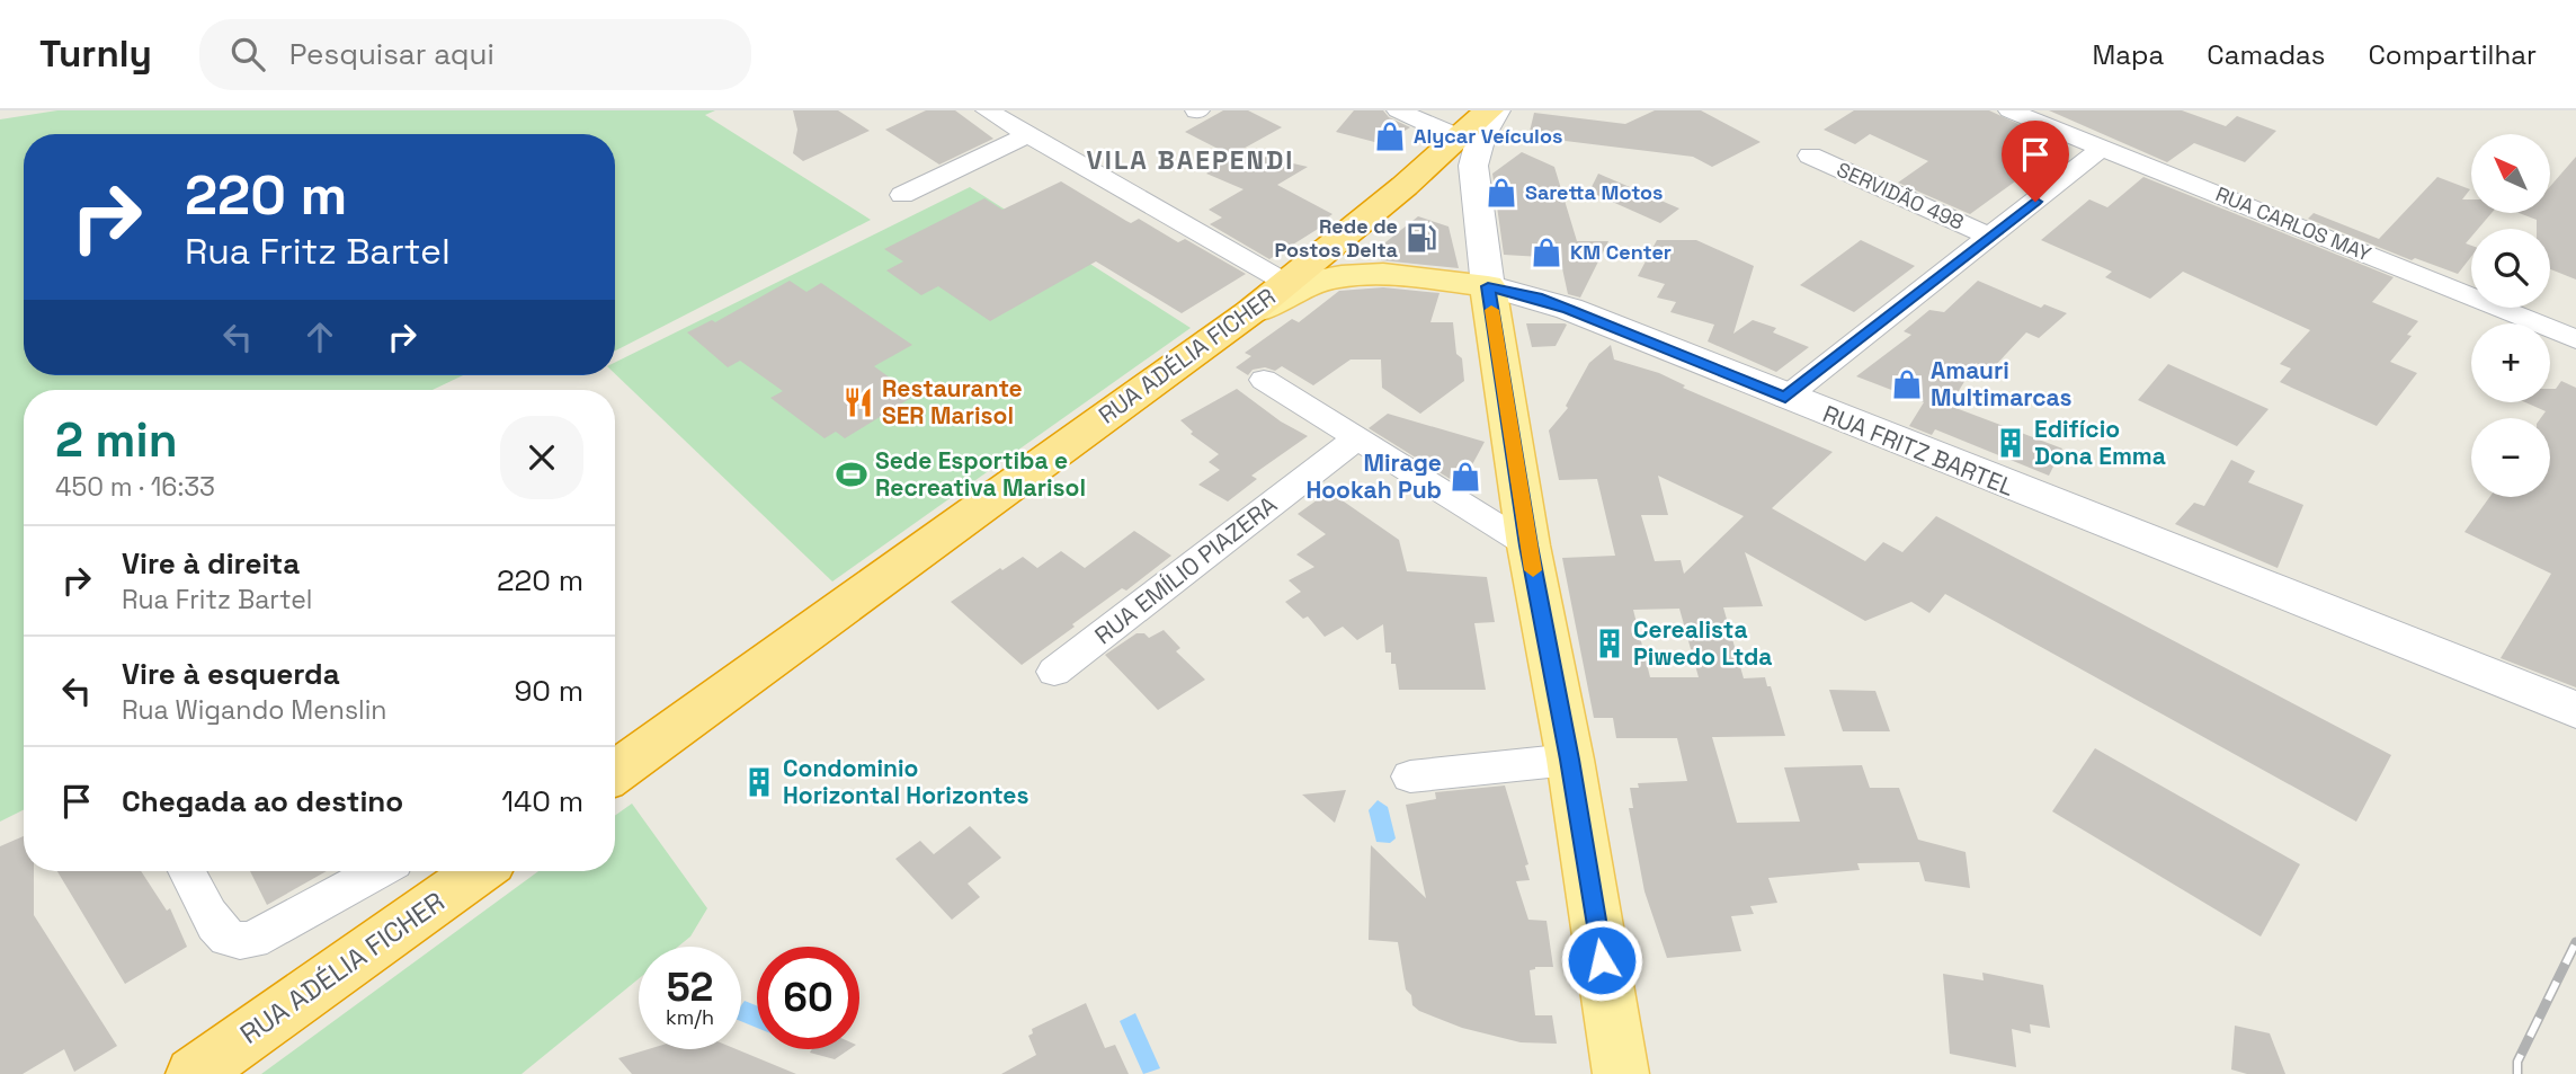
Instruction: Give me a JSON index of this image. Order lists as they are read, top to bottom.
{
  "streets": {
    "highway": ["RUA ADÉLIA FICHER"],
    "main road": ["RUA FRITZ BARTEL"],
    "street": ["SERVIDÃO 498", "RUA CARLOS MAY", "RUA EMÍLIO PIAZERA"]
  },
  "crossings": [
    ["RUA ADÉLIA FICHER", "RUA FRITZ BARTEL"]
  ],
  "districts": ["VILA BAEPENDI"],
  "places": {
    "shop": [
      "Alycar Veículos",
      "Saretta Motos",
      "KM Center",
      "Amauri Multimarcas",
      "Mirage Hookah Pub"
    ],
    "fuel station": ["Rede de Postos Delta"],
    "restaurant": ["Restaurante SER Marisol"],
    "building": ["Edifício Dona Emma", "Cerealista Piwedo Ltda", "Condominio Horizontal Horizontes"],
    "sports": ["Sede Esportiba e Recreativa Marisol"]
  },
  "north": "top left",
  "page": {
    "header": "Turnly",
    "search": "Pesquisar aqui",
    "nav": ["Mapa", "Camadas", "Compartilhar"],
    "map_buttons": ["+", "−"],
    "turn": ["220 m", "Rua Fritz Bartel"],
    "heading": ["2 min", "450 m · 16:33"],
    "list": [
      {
        "name": "Vire à direita",
        "note": "Rua Fritz Bartel",
        "value": "220 m"
      },
      {
        "name": "Vire à esquerda",
        "note": "Rua Wigando Menslin",
        "value": "90 m"
      },
      {
        "name": "Chegada ao destino",
        "value": "140 m"
      }
    ],
    "speed": "52 km/h",
    "limit": "60"
  }
}
